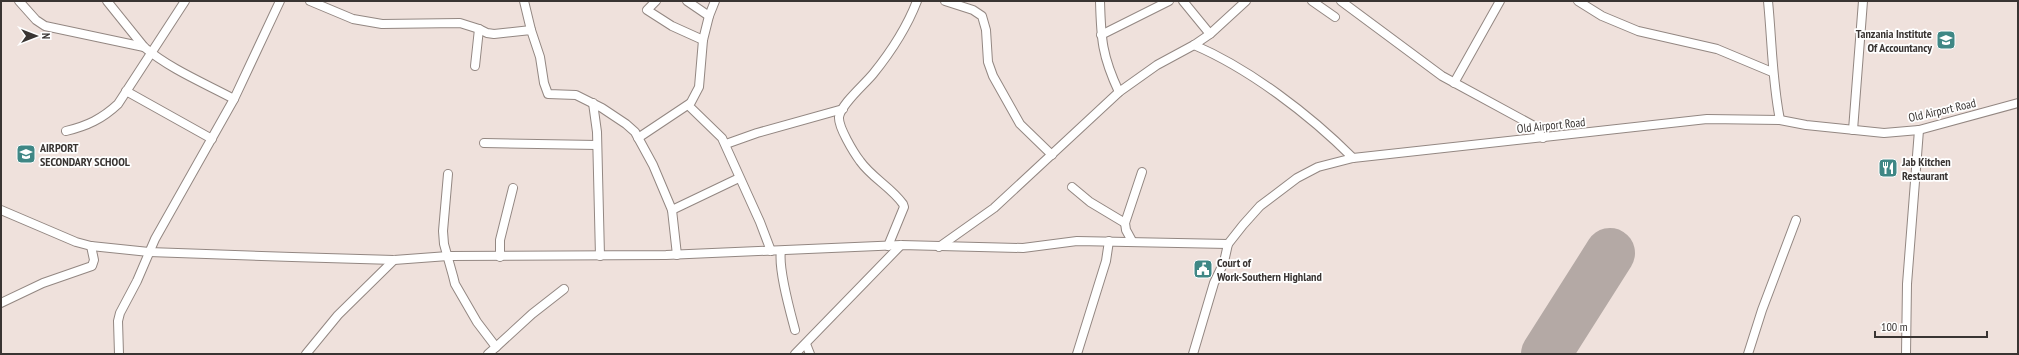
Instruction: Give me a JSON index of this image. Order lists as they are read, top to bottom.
{
  "streets": {
    "street": ["Old Airport Road"]
  },
  "places": {
    "school or university": ["Tanzania Institute Of Accountancy", "AIRPORT SECONDARY SCHOOL"],
    "restaurant": ["Jab Kitchen Restaurant"],
    "public building": ["Court of Work-Southern Highland"]
  },
  "scale_bar": "100 m",
  "north": "right"
}
